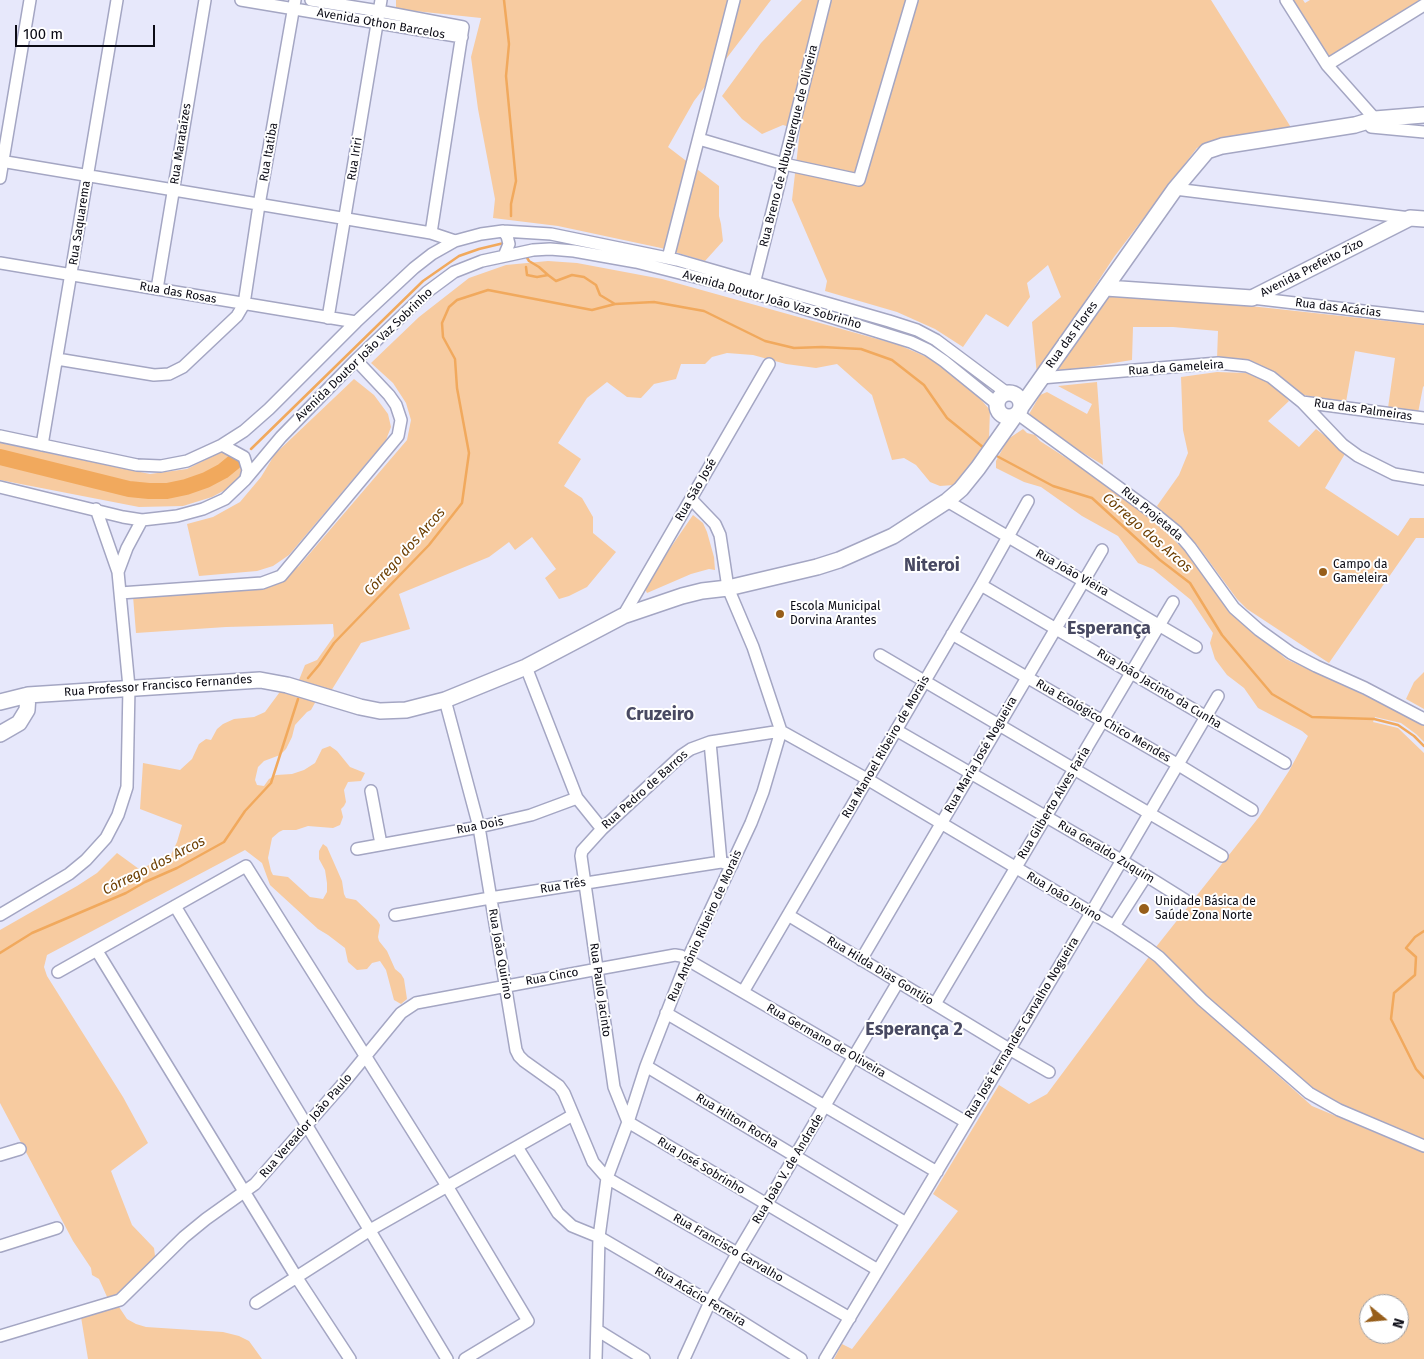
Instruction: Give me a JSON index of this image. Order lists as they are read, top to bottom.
{
  "streets": {
    "main road": ["Avenida Prefeito Zizo", "Rua das Flores", "Rua Professor Francisco Fernandes"],
    "street": [
      "Avenida Othon Barcelos",
      "Rua Marataízes",
      "Rua Breno de Albuquerque de Oliveira",
      "Rua Itatiba",
      "Rua Iriri",
      "Rua Saquarema",
      "Rua das Rosas",
      "Avenida Doutor João Vaz Sobrinho",
      "Rua das Acácias",
      "Rua da Gameleira",
      "Rua das Palmeiras",
      "Rua São José",
      "Rua Projetada",
      "Rua João Vieira",
      "Rua João Jacinto da Cunha",
      "Rua Ecológico Chico Mendes",
      "Rua Manoel Ribeiro de Morais",
      "Rua Maria José Nogueira",
      "Rua Pedro de Barros",
      "Rua Gilberto Alves Faria",
      "Rua Dois",
      "Rua Geraldo Zuquim",
      "Rua Três",
      "Rua João Jovino",
      "Rua Antônio Ribeiro de Morais",
      "Rua João Quirino",
      "Rua Hilda Dias Gontijo",
      "Rua Cinco",
      "Rua Paulo Jacinto",
      "Rua José Fernandes Carvalho Nogueira",
      "Rua Germano de Oliveira",
      "Rua Hilton Rocha",
      "Rua Vereador João Paulo",
      "Rua José Sobrinho",
      "Rua João V. de Andrade",
      "Rua Francisco Carvalho",
      "Rua Acácio Ferreira"
    ]
  },
  "crossings": [
    ["Avenida Othon Barcelos", "Rua Itatiba"],
    ["Avenida Othon Barcelos", "Rua Iriri"],
    ["Rua Marataízes", "Rua das Rosas"],
    ["Rua Breno de Albuquerque de Oliveira", "Avenida Doutor João Vaz Sobrinho"],
    ["Rua Itatiba", "Rua das Rosas"],
    ["Rua Iriri", "Rua das Rosas"],
    ["Rua Saquarema", "Rua das Rosas"],
    ["Rua Saquarema", "Avenida Doutor João Vaz Sobrinho"],
    ["Avenida Prefeito Zizo", "Rua das Acácias"],
    ["Avenida Prefeito Zizo", "Rua das Flores"],
    ["Rua das Rosas", "Avenida Doutor João Vaz Sobrinho"],
    ["Rua das Flores", "Rua da Gameleira"],
    ["Rua da Gameleira", "Rua das Palmeiras"],
    ["Rua João Vieira", "Rua Manoel Ribeiro de Morais"],
    ["Rua João Vieira", "Rua Maria José Nogueira"],
    ["Rua João Vieira", "Rua Gilberto Alves Faria"],
    ["Rua Professor Francisco Fernandes", "Rua João Quirino"],
    ["Rua João Jacinto da Cunha", "Rua Manoel Ribeiro de Morais"],
    ["Rua João Jacinto da Cunha", "Rua Maria José Nogueira"],
    ["Rua João Jacinto da Cunha", "Rua Gilberto Alves Faria"],
    ["Rua João Jacinto da Cunha", "Rua José Fernandes Carvalho Nogueira"],
    ["Rua Ecológico Chico Mendes", "Rua Manoel Ribeiro de Morais"],
    ["Rua Ecológico Chico Mendes", "Rua Maria José Nogueira"],
    ["Rua Ecológico Chico Mendes", "Rua Gilberto Alves Faria"],
    ["Rua Ecológico Chico Mendes", "Rua José Fernandes Carvalho Nogueira"],
    ["Rua Manoel Ribeiro de Morais", "Rua Geraldo Zuquim"],
    ["Rua Manoel Ribeiro de Morais", "Rua João Jovino"],
    ["Rua Manoel Ribeiro de Morais", "Rua Hilda Dias Gontijo"],
    ["Rua Manoel Ribeiro de Morais", "Rua Germano de Oliveira"],
    ["Rua Maria José Nogueira", "Rua Geraldo Zuquim"],
    ["Rua Maria José Nogueira", "Rua João Jovino"],
    ["Rua Maria José Nogueira", "Rua Hilda Dias Gontijo"],
    ["Rua Pedro de Barros", "Rua João Jovino"],
    ["Rua Pedro de Barros", "Rua Antônio Ribeiro de Morais"],
    ["Rua Pedro de Barros", "Rua Paulo Jacinto"],
    ["Rua Gilberto Alves Faria", "Rua Geraldo Zuquim"],
    ["Rua Gilberto Alves Faria", "Rua João Jovino"],
    ["Rua Gilberto Alves Faria", "Rua Hilda Dias Gontijo"],
    ["Rua Dois", "Rua João Quirino"],
    ["Rua Geraldo Zuquim", "Rua José Fernandes Carvalho Nogueira"],
    ["Rua Três", "Rua Antônio Ribeiro de Morais"],
    ["Rua Três", "Rua João Quirino"],
    ["Rua Três", "Rua Paulo Jacinto"],
    ["Rua João Jovino", "Rua Antônio Ribeiro de Morais"],
    ["Rua João Jovino", "Rua José Fernandes Carvalho Nogueira"],
    ["Rua Antônio Ribeiro de Morais", "Rua João Quirino"],
    ["Rua Antônio Ribeiro de Morais", "Rua Cinco"],
    ["Rua Antônio Ribeiro de Morais", "Rua Paulo Jacinto"],
    ["Rua Antônio Ribeiro de Morais", "Rua Germano de Oliveira"],
    ["Rua Antônio Ribeiro de Morais", "Rua Hilton Rocha"],
    ["Rua Antônio Ribeiro de Morais", "Rua José Sobrinho"],
    ["Rua Antônio Ribeiro de Morais", "Rua Francisco Carvalho"],
    ["Rua Antônio Ribeiro de Morais", "Rua Acácio Ferreira"],
    ["Rua João Quirino", "Rua Cinco"],
    ["Rua João Quirino", "Rua Francisco Carvalho"],
    ["Rua Hilda Dias Gontijo", "Rua José Fernandes Carvalho Nogueira"],
    ["Rua Hilda Dias Gontijo", "Rua João V. de Andrade"],
    ["Rua Cinco", "Rua Paulo Jacinto"],
    ["Rua Cinco", "Rua Germano de Oliveira"],
    ["Rua Cinco", "Rua Vereador João Paulo"],
    ["Rua Paulo Jacinto", "Rua José Sobrinho"],
    ["Rua José Fernandes Carvalho Nogueira", "Rua Germano de Oliveira"],
    ["Rua José Fernandes Carvalho Nogueira", "Rua Hilton Rocha"],
    ["Rua José Fernandes Carvalho Nogueira", "Rua José Sobrinho"],
    ["Rua José Fernandes Carvalho Nogueira", "Rua Francisco Carvalho"],
    ["Rua Germano de Oliveira", "Rua João V. de Andrade"],
    ["Rua Hilton Rocha", "Rua João V. de Andrade"],
    ["Rua José Sobrinho", "Rua João V. de Andrade"],
    ["Rua João V. de Andrade", "Rua Francisco Carvalho"],
    ["Rua João V. de Andrade", "Rua Acácio Ferreira"]
  ],
  "districts": [
    "Niteroi",
    "Esperança",
    "Cruzeiro",
    "Esperança 2"
  ],
  "water": ["Córrego dos Arcos"],
  "places": ["Campo da Gameleira", "Escola Municipal Dorvina Arantes", "Unidade Básica de Saúde Zona Norte"],
  "scale_bar": "100 m",
  "north": "right"
}
